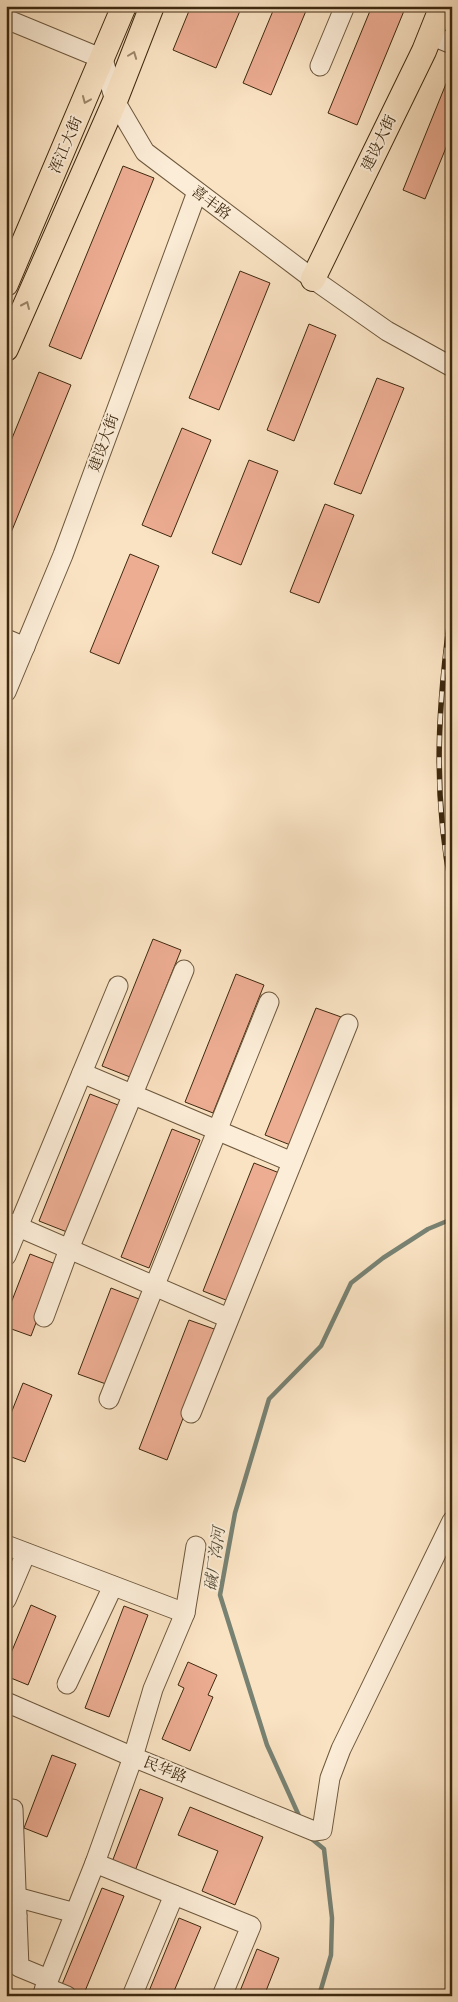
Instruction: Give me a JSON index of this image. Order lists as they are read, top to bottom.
{
  "streets": {
    "main road": ["建设大街", "浑江大街"],
    "street": ["喜丰路", "民华路"]
  },
  "crossings": [
    ["建设大街", "喜丰路"],
    ["浑江大街", "喜丰路"]
  ],
  "water": ["碱厂沟河"]
}
